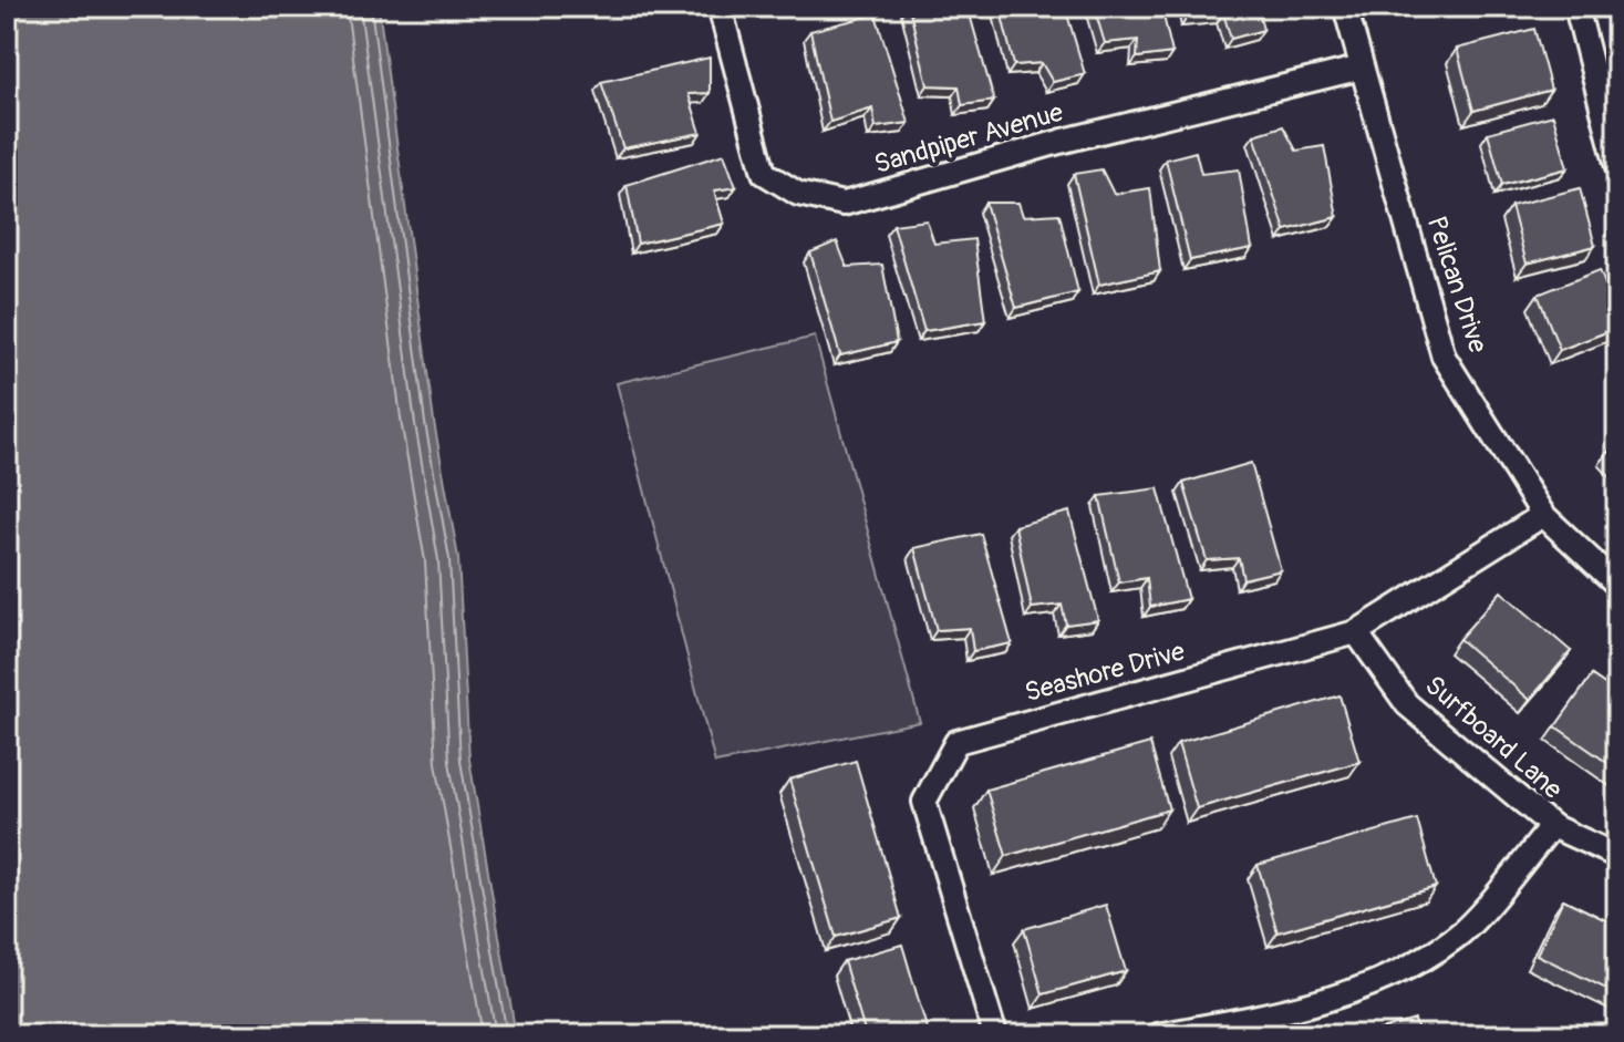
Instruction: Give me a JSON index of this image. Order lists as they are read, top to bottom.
{
  "streets": {
    "street": [
      "Sandpiper Avenue",
      "Pelican Drive",
      "Seashore Drive",
      "Surfboard Lane"
    ]
  },
  "crossings": [
    ["Sandpiper Avenue", "Pelican Drive"],
    ["Pelican Drive", "Seashore Drive"],
    ["Seashore Drive", "Surfboard Lane"]
  ]
}
